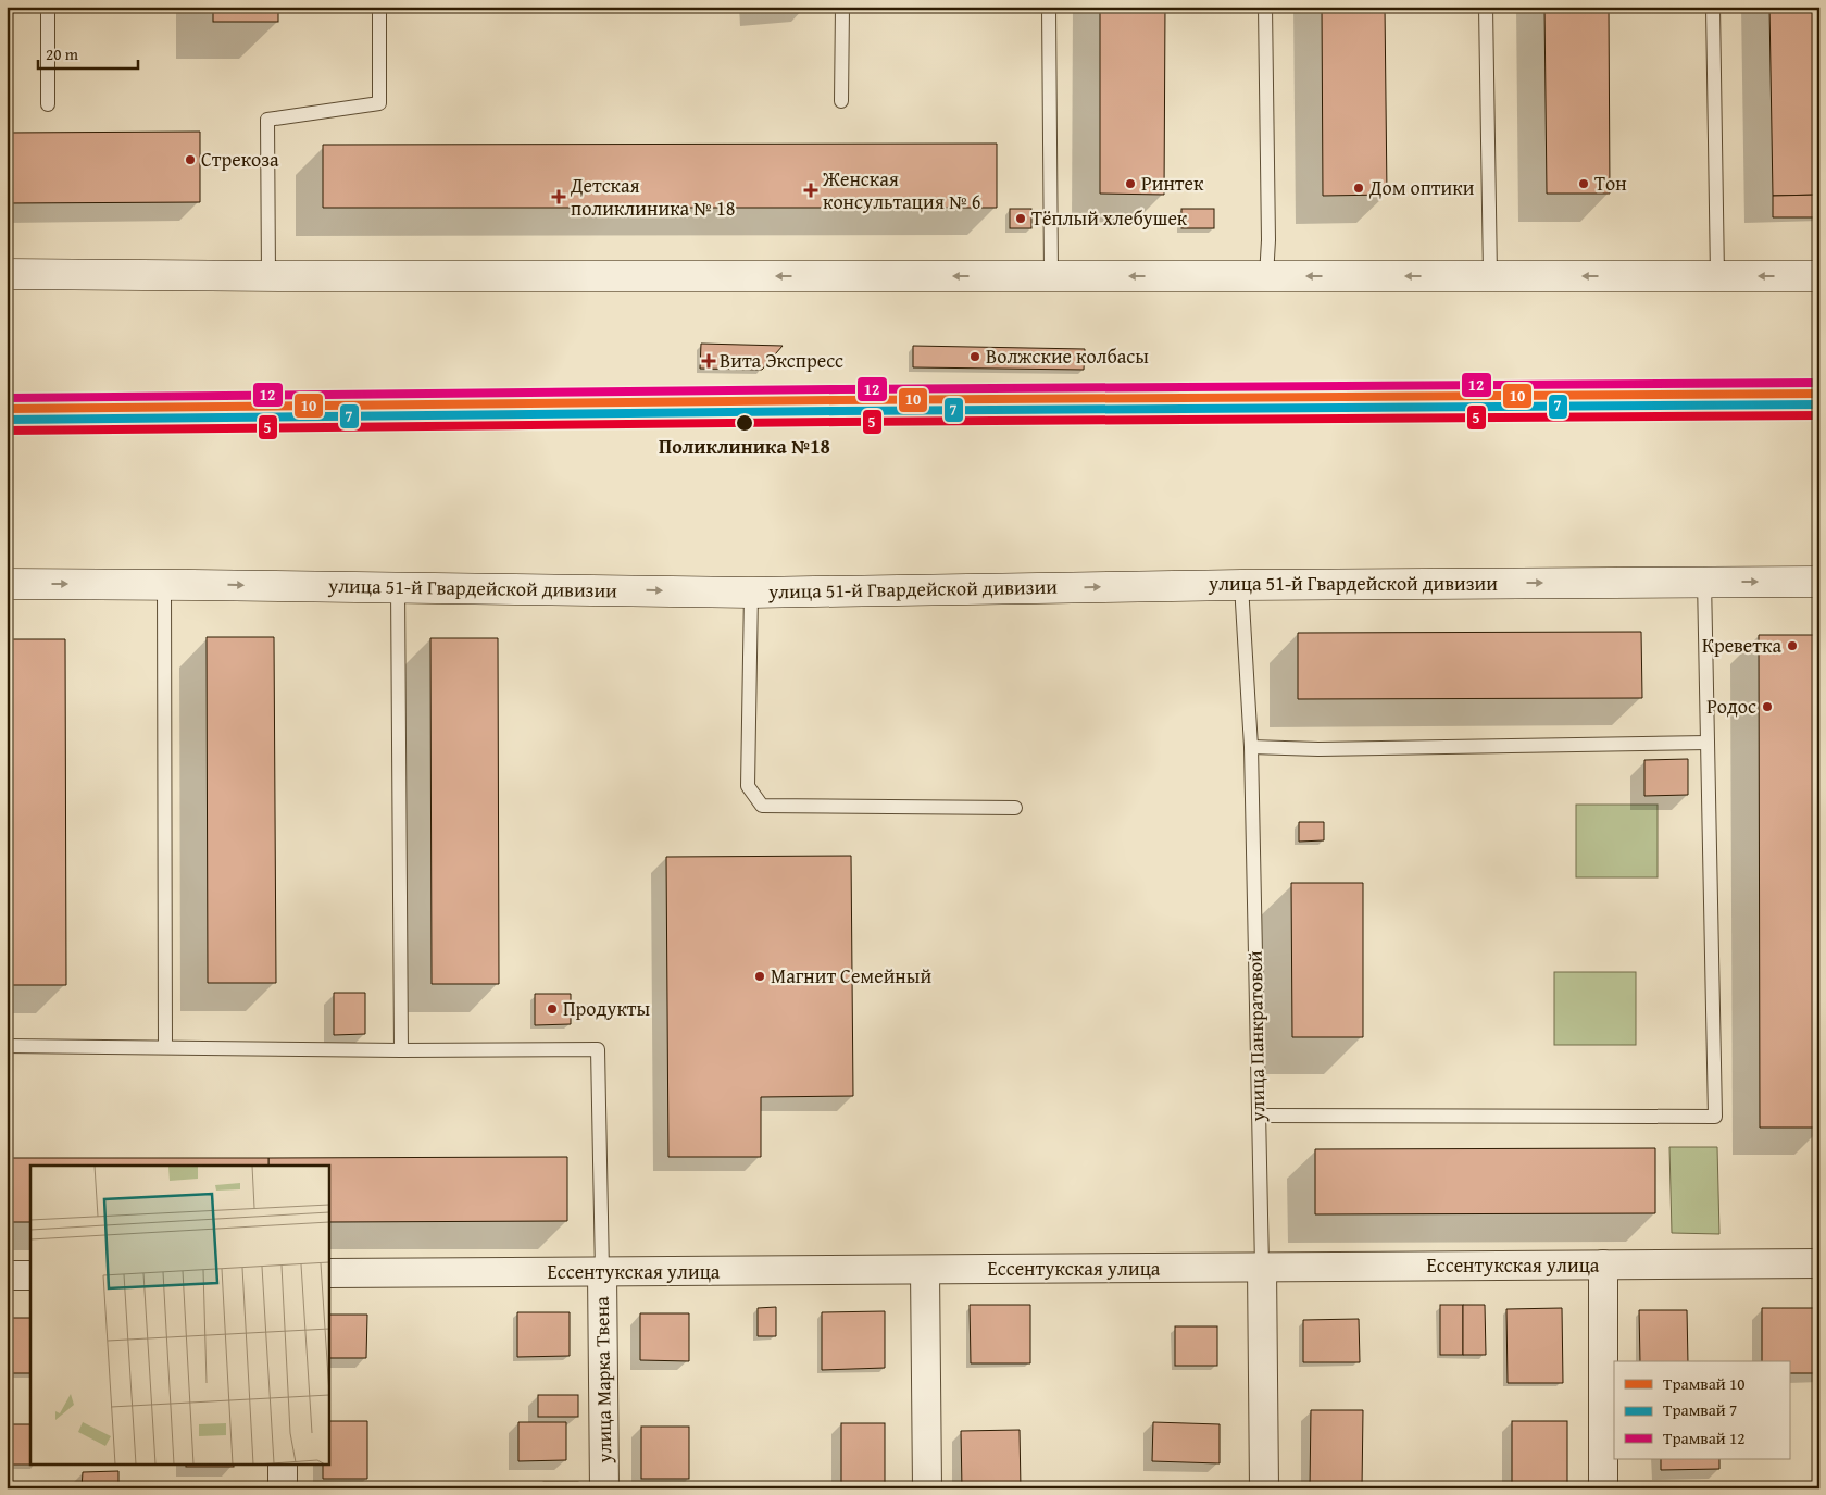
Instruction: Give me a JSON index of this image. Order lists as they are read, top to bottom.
{
  "streets": {
    "main road": ["улица 51-й Гвардейской дивизии"],
    "street": ["улица Панкратовой", "Ессентукская улица", "улица Марка Твена"]
  },
  "crossings": [
    ["улица 51-й Гвардейской дивизии", "улица Панкратовой"],
    ["улица Панкратовой", "Ессентукская улица"],
    ["Ессентукская улица", "улица Марка Твена"]
  ],
  "one_way": ["улица 51-й Гвардейской дивизии"],
  "places": {
    "other": [
      "Стрекоза",
      "Ринтек",
      "Тон",
      "Дом оптики",
      "Тёплый хлебушек",
      "Волжские колбасы",
      "Поликлиника №18",
      "Креветка",
      "Родос",
      "Магнит Семейный",
      "Продукты"
    ],
    "health": ["Женская консультация № 6", "Детская поликлиника № 18", "Вита Экспресс"]
  },
  "lines": [
    "tram line 12",
    "tram line 10",
    "tram line 7",
    "transit line 5"
  ],
  "legend": ["Трамвай 10", "Трамвай 7", "Трамвай 12"],
  "scale_bar": "20 m"
}
